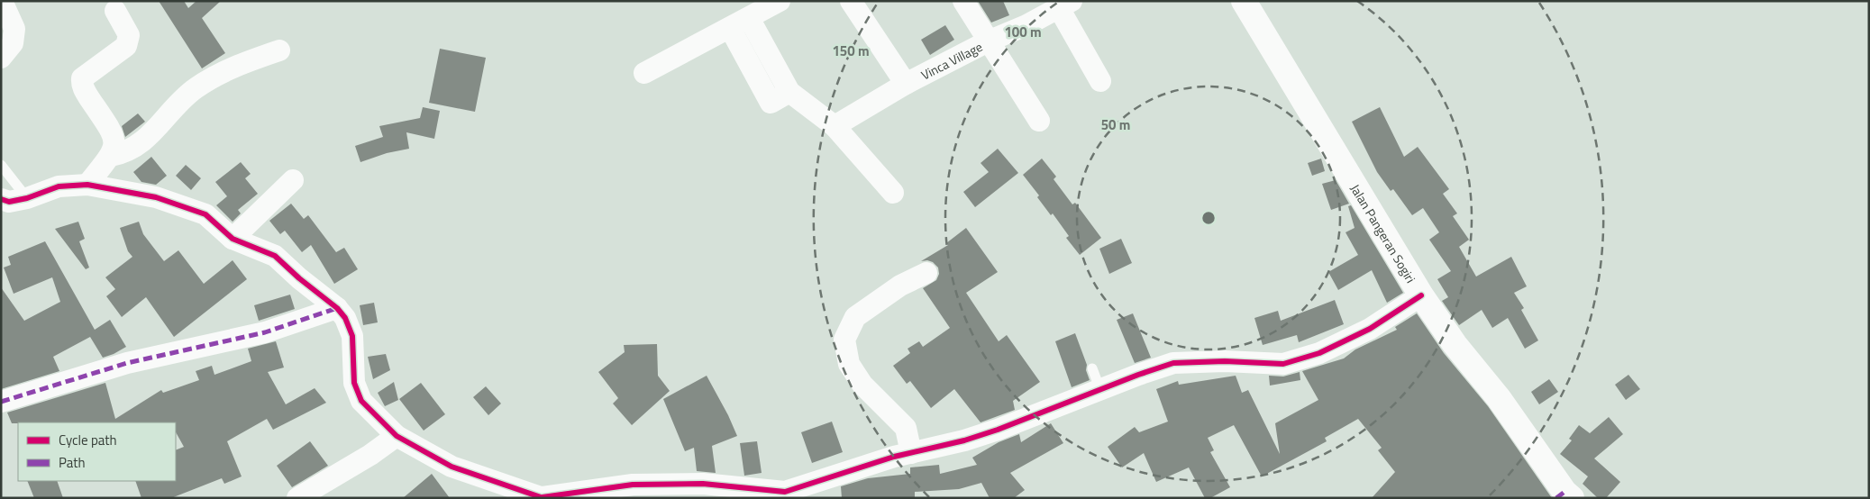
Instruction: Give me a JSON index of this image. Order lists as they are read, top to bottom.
{
  "streets": {
    "street": ["Vinca Village", "Jalan Pangeran Sogiri"]
  },
  "legend": ["Cycle path", "Path"],
  "rings": ["100 m", "150 m", "50 m"]
}
